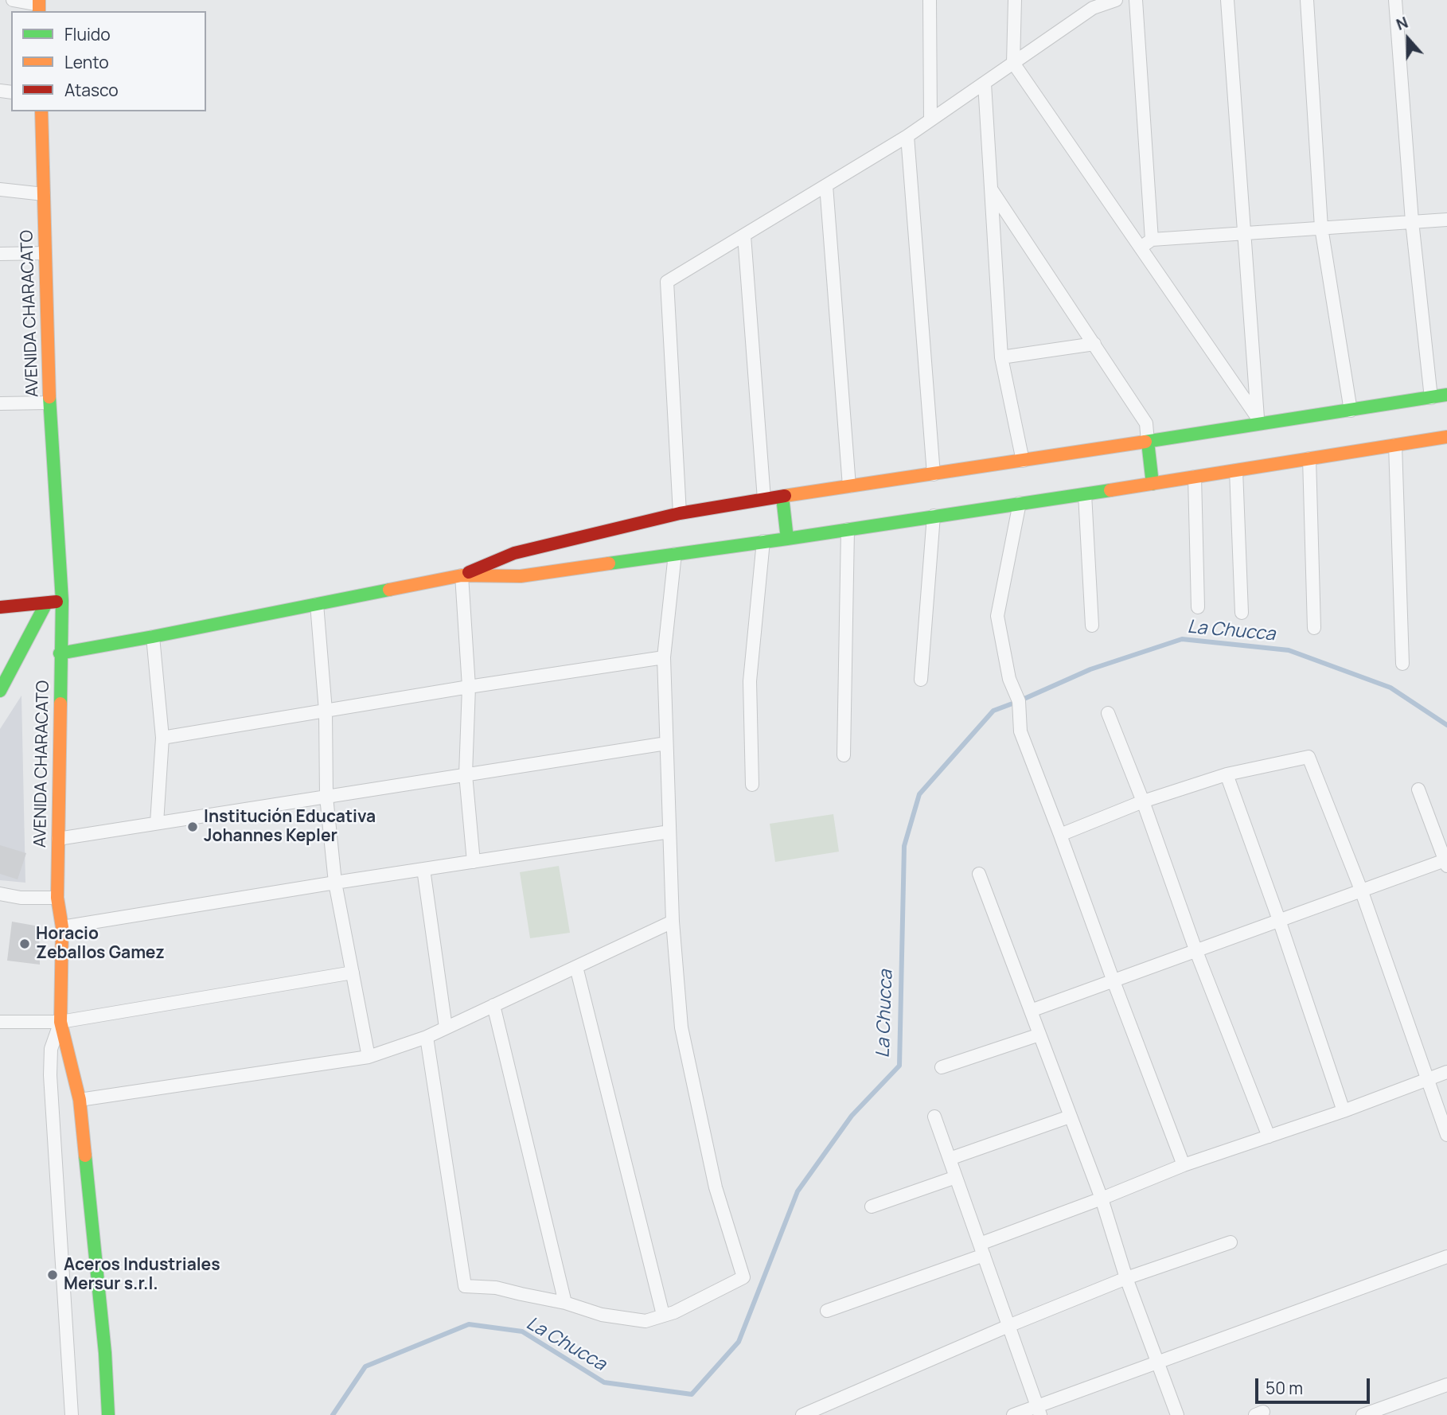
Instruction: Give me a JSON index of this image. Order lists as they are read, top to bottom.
{
  "streets": {
    "street": ["AVENIDA CHARACATO"]
  },
  "water": ["La Chucca"],
  "places": ["Institución Educativa Johannes Kepler", "Horacio Zeballos Gamez", "Aceros Industriales Mersur s.r.l."],
  "legend": ["Fluido", "Lento", "Atasco"],
  "scale_bar": "50 m",
  "north": "top"
}
